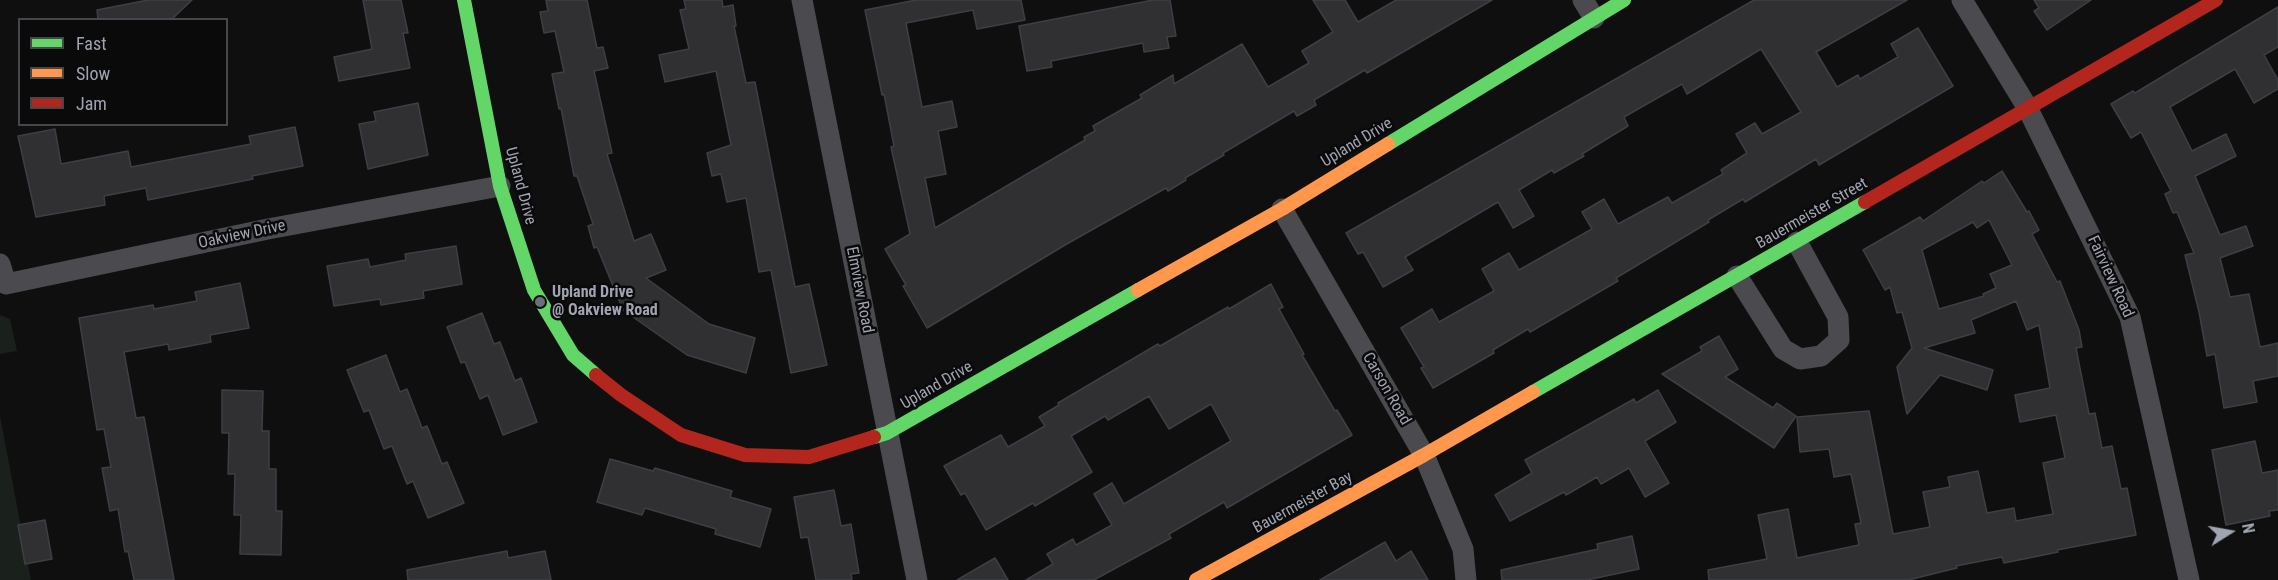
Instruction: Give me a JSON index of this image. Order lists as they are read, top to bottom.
{
  "streets": {
    "street": [
      "Upland Drive",
      "Bauermeister Street",
      "Oakview Drive",
      "Fairview Road",
      "Elmview Road",
      "Carson Road",
      "Bauermeister Bay"
    ]
  },
  "crossings": [
    ["Upland Drive", "Oakview Drive"],
    ["Upland Drive", "Elmview Road"],
    ["Upland Drive", "Carson Road"],
    ["Bauermeister Street", "Fairview Road"],
    ["Bauermeister Street", "Carson Road"],
    ["Bauermeister Street", "Bauermeister Bay"],
    ["Carson Road", "Bauermeister Bay"]
  ],
  "places": ["Upland Drive @ Oakview Road"],
  "legend": ["Fast", "Slow", "Jam"],
  "north": "right"
}
